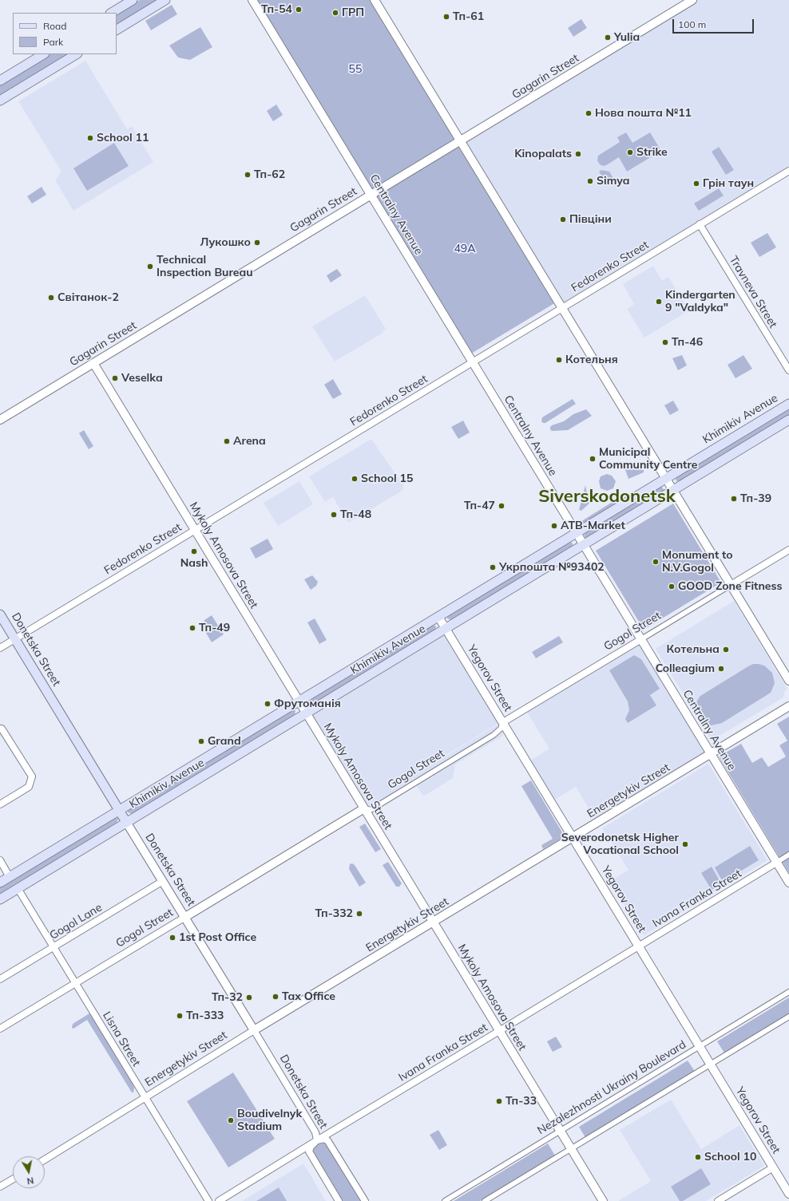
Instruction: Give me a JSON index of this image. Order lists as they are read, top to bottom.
{
  "streets": {
    "main road": ["Khimikiv Avenue", "Donetska Street"],
    "street": [
      "Gagarin Street",
      "Centralny Avenue",
      "Fedorenko Street",
      "Travneva Street",
      "Mykoly Amosova Street",
      "Gogol Street",
      "Yegorov Street",
      "Energetykiv Street",
      "Ivana Franka Street",
      "Gogol Lane",
      "Lisna Street",
      "Nezalezhnosti Ukrainy Boulevard"
    ]
  },
  "crossings": [
    ["Gagarin Street", "Centralny Avenue"],
    ["Gagarin Street", "Mykoly Amosova Street"],
    ["Centralny Avenue", "Fedorenko Street"],
    ["Centralny Avenue", "Khimikiv Avenue"],
    ["Centralny Avenue", "Gogol Street"],
    ["Centralny Avenue", "Energetykiv Street"],
    ["Centralny Avenue", "Ivana Franka Street"],
    ["Fedorenko Street", "Travneva Street"],
    ["Fedorenko Street", "Mykoly Amosova Street"],
    ["Fedorenko Street", "Donetska Street"],
    ["Khimikiv Avenue", "Mykoly Amosova Street"],
    ["Khimikiv Avenue", "Donetska Street"],
    ["Khimikiv Avenue", "Yegorov Street"],
    ["Khimikiv Avenue", "Lisna Street"],
    ["Mykoly Amosova Street", "Gogol Street"],
    ["Mykoly Amosova Street", "Energetykiv Street"],
    ["Mykoly Amosova Street", "Ivana Franka Street"],
    ["Mykoly Amosova Street", "Nezalezhnosti Ukrainy Boulevard"],
    ["Gogol Street", "Donetska Street"],
    ["Gogol Street", "Yegorov Street"],
    ["Gogol Street", "Lisna Street"],
    ["Donetska Street", "Energetykiv Street"],
    ["Donetska Street", "Ivana Franka Street"],
    ["Donetska Street", "Gogol Lane"],
    ["Yegorov Street", "Energetykiv Street"],
    ["Yegorov Street", "Ivana Franka Street"],
    ["Yegorov Street", "Nezalezhnosti Ukrainy Boulevard"],
    ["Energetykiv Street", "Lisna Street"],
    ["Gogol Lane", "Lisna Street"]
  ],
  "districts": ["Siverskodonetsk"],
  "parks": ["55", "49А"],
  "places": [
    "Тп-54",
    "ГРП",
    "Тп-61",
    "Yulia",
    "Нова пошта №11",
    "School 11",
    "Strike",
    "Kinopalats",
    "Тп-62",
    "Simya",
    "Грін таун",
    "Півціни",
    "Лукошко",
    "Technical Inspection Bureau",
    "Світанок-2",
    "Kindergarten 9 \"Valdyka\"",
    "Тп-46",
    "Котельня",
    "Veselka",
    "Arena",
    "Municipal Community Centre",
    "School 15",
    "Тп-39",
    "Тп-47",
    "Тп-48",
    "ATB-Market",
    "Nash",
    "Monument to N.V.Gogol",
    "Укрпошта №93402",
    "GOOD Zone Fitness",
    "Тп-49",
    "Котельна",
    "Colleagium",
    "Фрутоманія",
    "Grand",
    "Severodonetsk Higher Vocational School",
    "Тп-332",
    "1st Post Office",
    "Tax Office",
    "Тп-32",
    "Тп-333",
    "Тп-33",
    "Boudivelnyk Stadium",
    "School 10"
  ],
  "legend": ["Road", "Park"],
  "scale_bar": "100 m",
  "north": "bottom"
}
